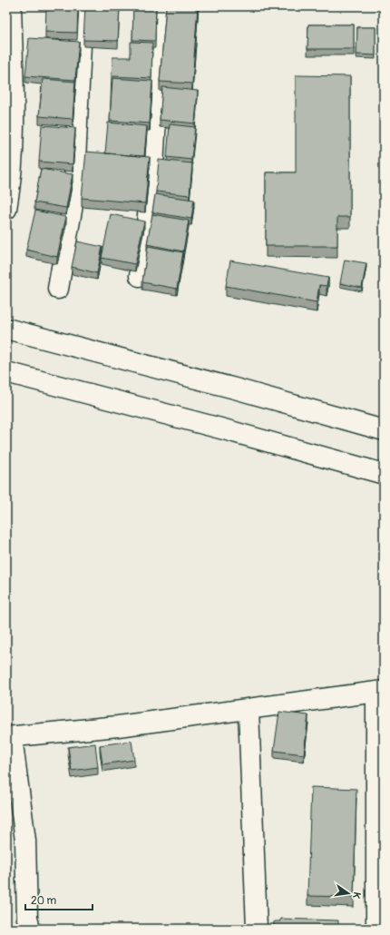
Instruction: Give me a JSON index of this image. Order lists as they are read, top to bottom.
{
  "scale_bar": "20 m",
  "north": "right"
}
